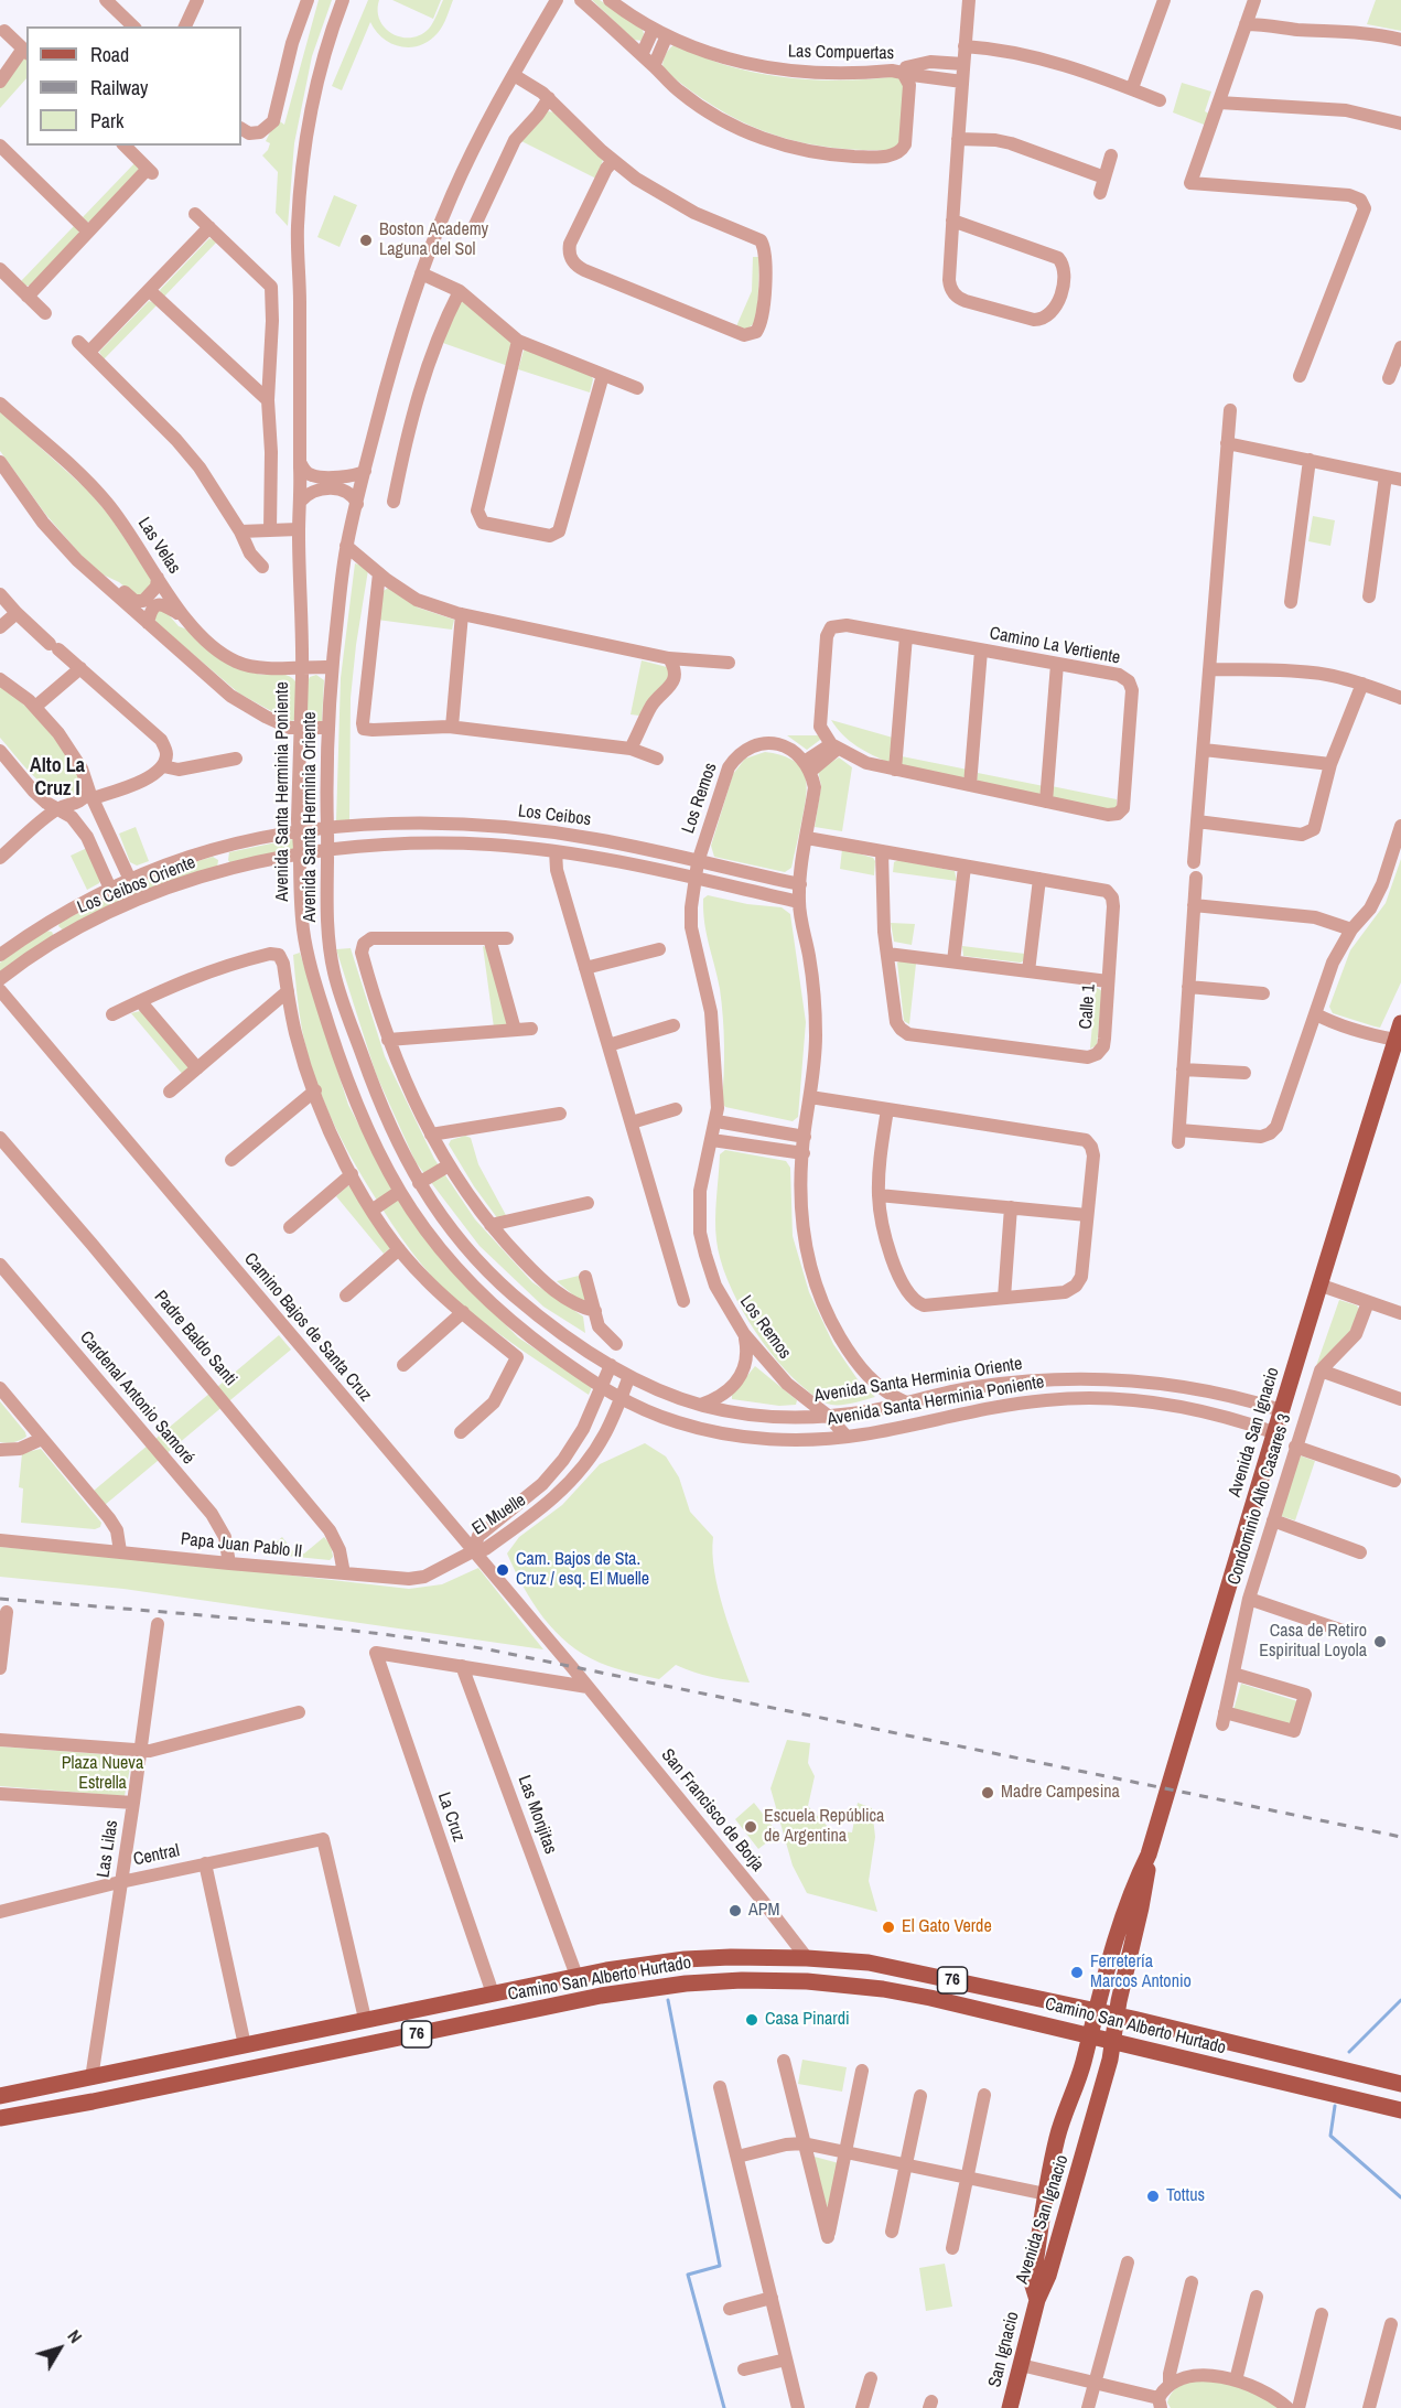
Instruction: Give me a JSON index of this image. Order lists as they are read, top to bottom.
{
  "streets": {
    "main road": [
      "Avenida San Ignacio",
      "Camino San Alberto Hurtado",
      "76",
      "San Ignacio"
    ],
    "street": [
      "Las Compuertas",
      "Las Velas",
      "Camino La Vertiente",
      "Avenida Santa Herminia Poniente",
      "Los Remos",
      "Los Ceibos",
      "Avenida Santa Herminia Oriente",
      "Los Ceibos Oriente",
      "Calle 1",
      "Camino Bajos de Santa Cruz",
      "Padre Baldo Santi",
      "Cardenal Antonio Samoré",
      "Condominio Alto Casares 3",
      "El Muelle",
      "Papa Juan Pablo II",
      "San Francisco de Borja",
      "Las Monjitas",
      "La Cruz",
      "Las Lilas",
      "Central"
    ]
  },
  "crossings": [
    ["Las Velas", "Avenida Santa Herminia Poniente"],
    ["Las Velas", "Avenida Santa Herminia Oriente"],
    ["Avenida Santa Herminia Poniente", "Los Remos"],
    ["Avenida Santa Herminia Poniente", "Los Ceibos"],
    ["Avenida Santa Herminia Poniente", "Los Ceibos Oriente"],
    ["Avenida Santa Herminia Poniente", "Avenida San Ignacio"],
    ["Avenida Santa Herminia Poniente", "El Muelle"],
    ["Los Remos", "Los Ceibos"],
    ["Los Remos", "Avenida Santa Herminia Oriente"],
    ["Los Ceibos", "Avenida Santa Herminia Oriente"],
    ["Los Ceibos", "Los Ceibos Oriente"],
    ["Avenida Santa Herminia Oriente", "Avenida San Ignacio"],
    ["Avenida Santa Herminia Oriente", "El Muelle"],
    ["Camino Bajos de Santa Cruz", "El Muelle"],
    ["Camino Bajos de Santa Cruz", "Papa Juan Pablo II"],
    ["Camino Bajos de Santa Cruz", "San Francisco de Borja"],
    ["Padre Baldo Santi", "Papa Juan Pablo II"],
    ["Cardenal Antonio Samoré", "Papa Juan Pablo II"],
    ["Avenida San Ignacio", "Camino San Alberto Hurtado"],
    ["Avenida San Ignacio", "San Ignacio"],
    ["El Muelle", "Papa Juan Pablo II"],
    ["San Francisco de Borja", "Camino San Alberto Hurtado"],
    ["Las Monjitas", "La Cruz"],
    ["Las Monjitas", "Camino San Alberto Hurtado"],
    ["La Cruz", "Camino San Alberto Hurtado"],
    ["Las Lilas", "Central"],
    ["Las Lilas", "Camino San Alberto Hurtado"],
    ["Central", "Camino San Alberto Hurtado"]
  ],
  "districts": ["Alto La Cruz I"],
  "parks": ["Plaza Nueva Estrella"],
  "places": [
    "Boston Academy Laguna del Sol",
    "Cam. Bajos de Sta. Cruz / esq. El Muelle",
    "Casa de Retiro Espiritual Loyola",
    "Madre Campesina",
    "Escuela República de Argentina",
    "APM",
    "El Gato Verde",
    "Ferretería Marcos Antonio",
    "Casa Pinardi",
    "Tottus"
  ],
  "legend": ["Road", "Railway", "Park"],
  "north": "top right"
}
